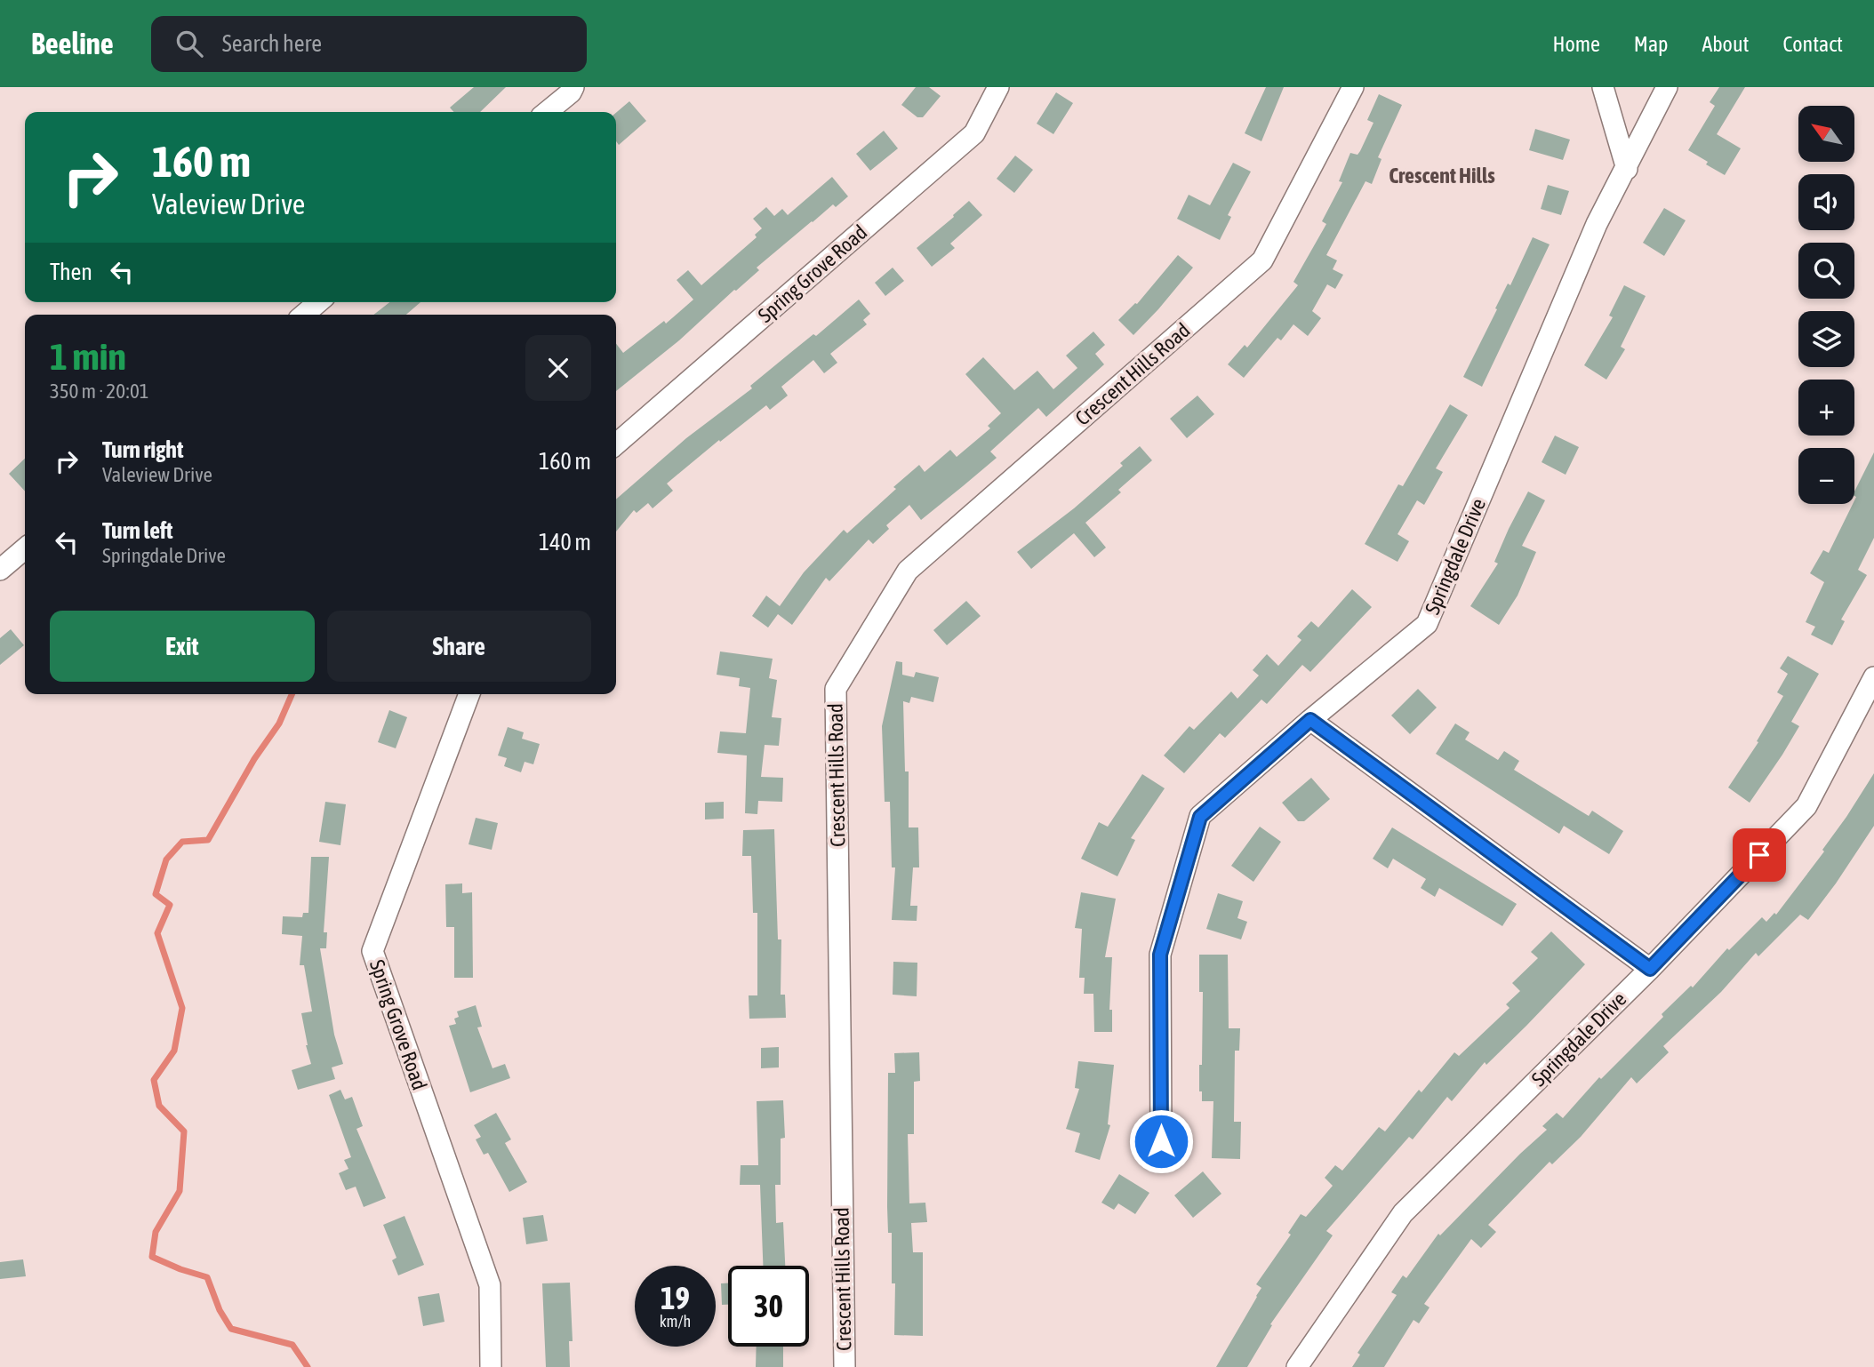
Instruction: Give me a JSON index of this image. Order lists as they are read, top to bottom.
{
  "streets": {
    "street": ["Spring Grove Road", "Crescent Hills Road", "Springdale Drive"]
  },
  "districts": ["Crescent Hills"],
  "north": "top left",
  "page": {
    "header": "Beeline",
    "search": "Search here",
    "nav": [
      "Home",
      "Map",
      "About",
      "Contact"
    ],
    "map_buttons": ["+", "−"],
    "turn": ["160 m", "Valeview Drive"],
    "then": "Then",
    "heading": ["1 min", "350 m · 20:01"],
    "list": [
      {
        "name": "Turn right",
        "note": "Valeview Drive",
        "value": "160 m"
      },
      {
        "name": "Turn left",
        "note": "Springdale Drive",
        "value": "140 m"
      }
    ],
    "buttons": ["Exit", "Share"],
    "speed": "19 km/h",
    "limit": "30"
  }
}
